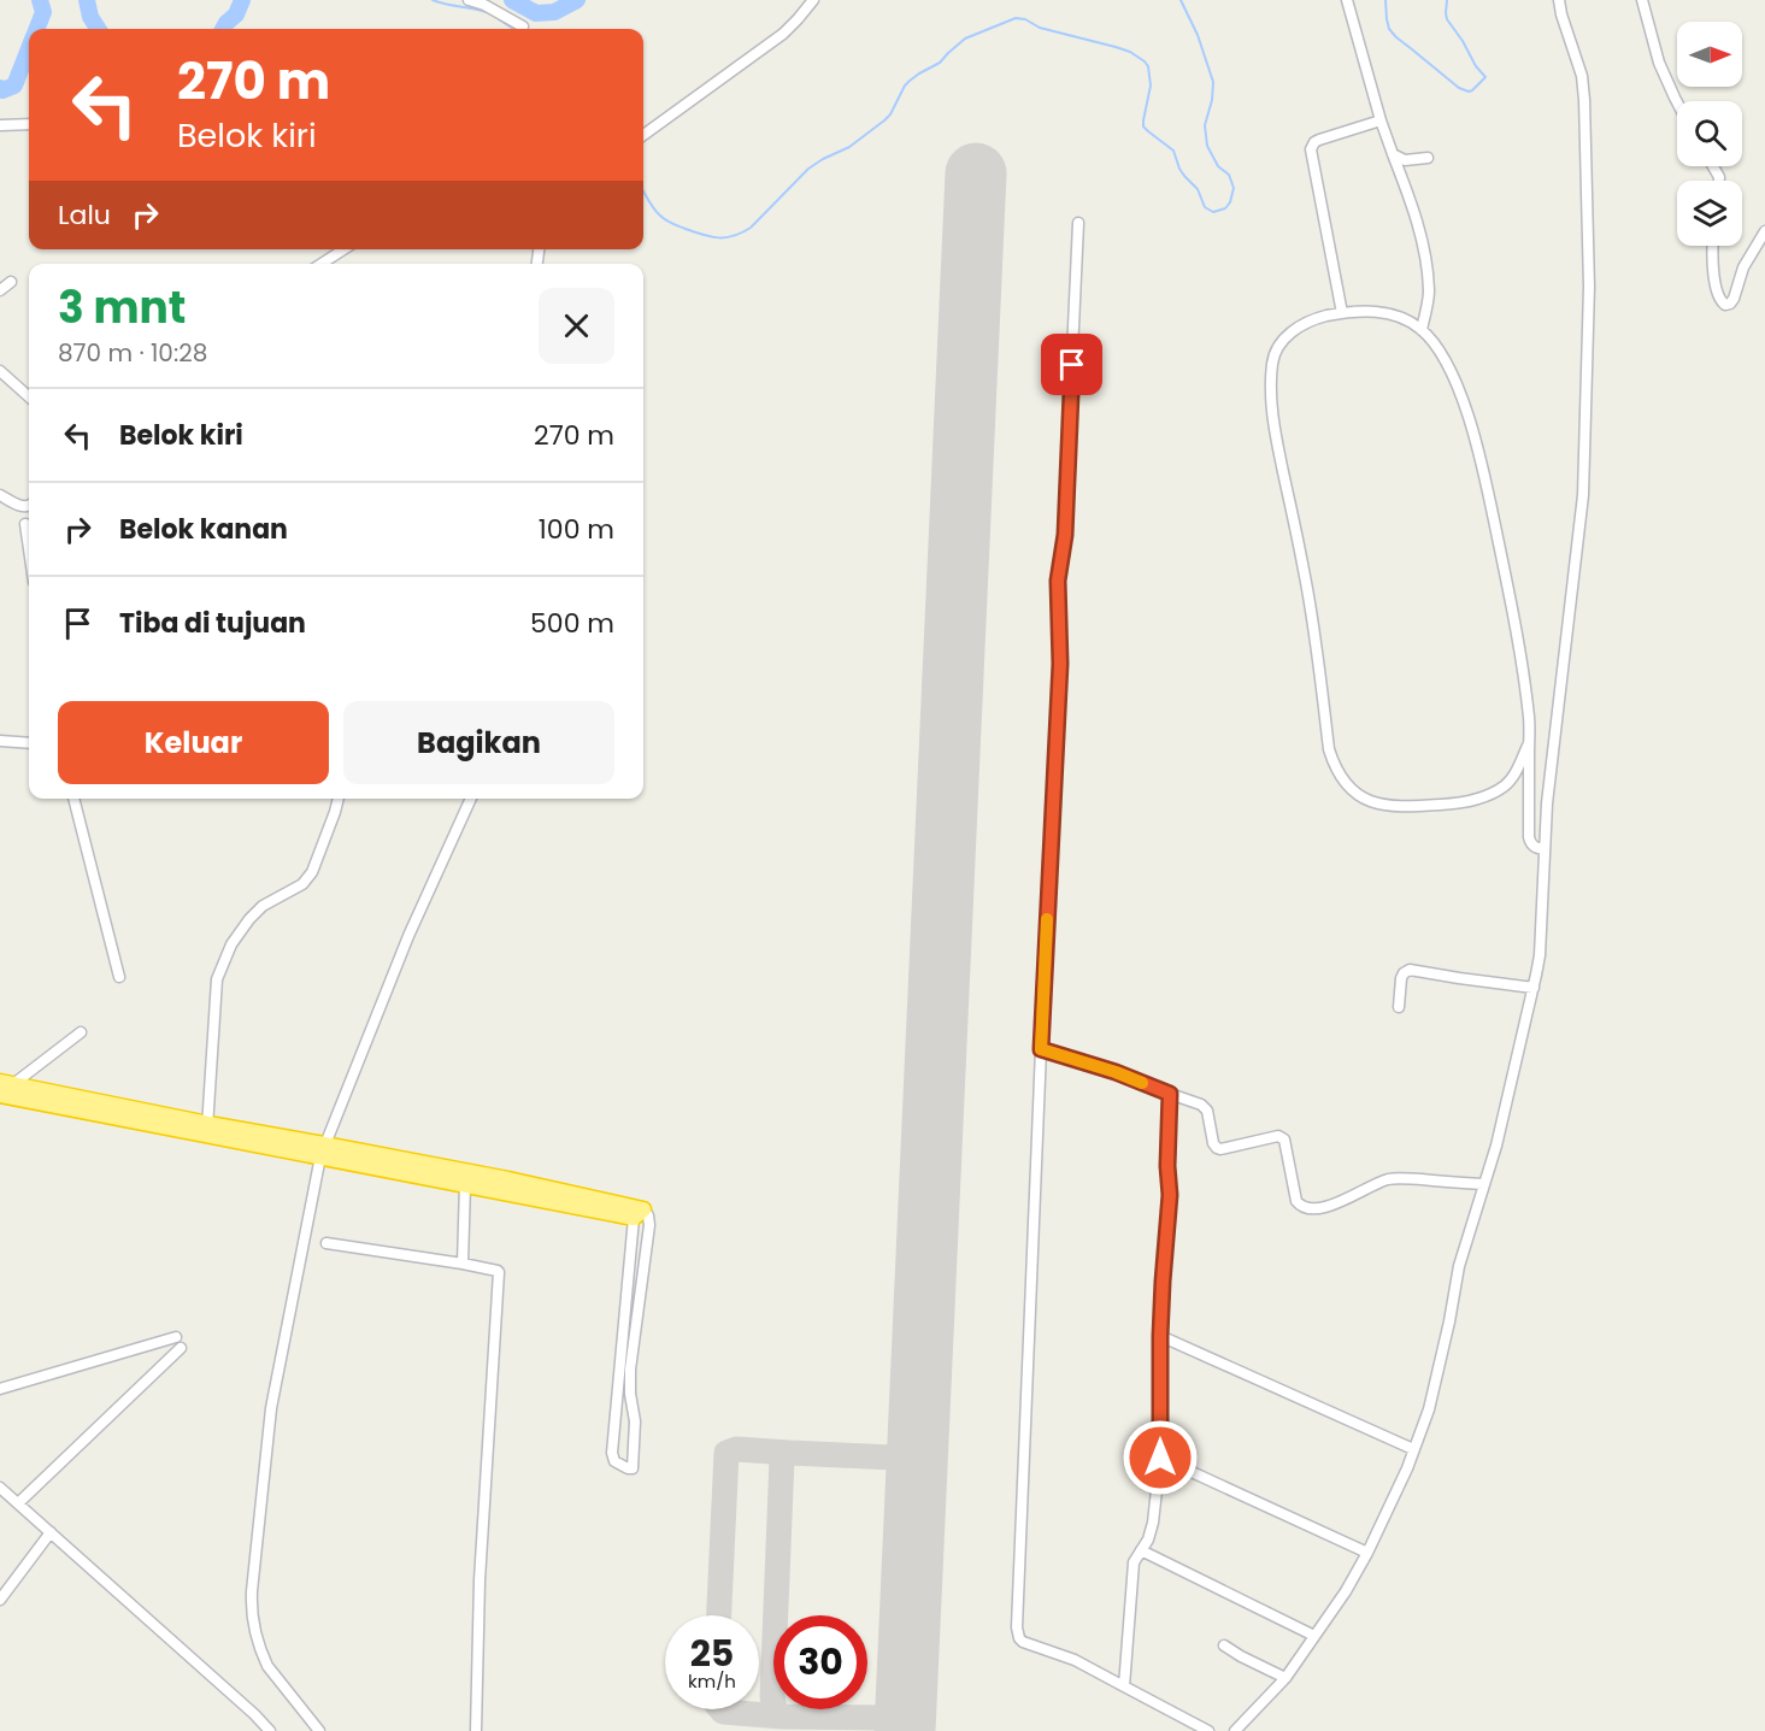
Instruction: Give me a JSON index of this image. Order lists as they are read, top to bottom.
{
  "north": "right",
  "page": {
    "turn": ["270 m", "Belok kiri"],
    "then": "Lalu",
    "heading": ["3 mnt", "870 m · 10:28"],
    "list": [
      {
        "name": "Belok kiri",
        "value": "270 m"
      },
      {
        "name": "Belok kanan",
        "value": "100 m"
      },
      {
        "name": "Tiba di tujuan",
        "value": "500 m"
      }
    ],
    "buttons": ["Keluar", "Bagikan"],
    "speed": "25 km/h",
    "limit": "30"
  }
}
